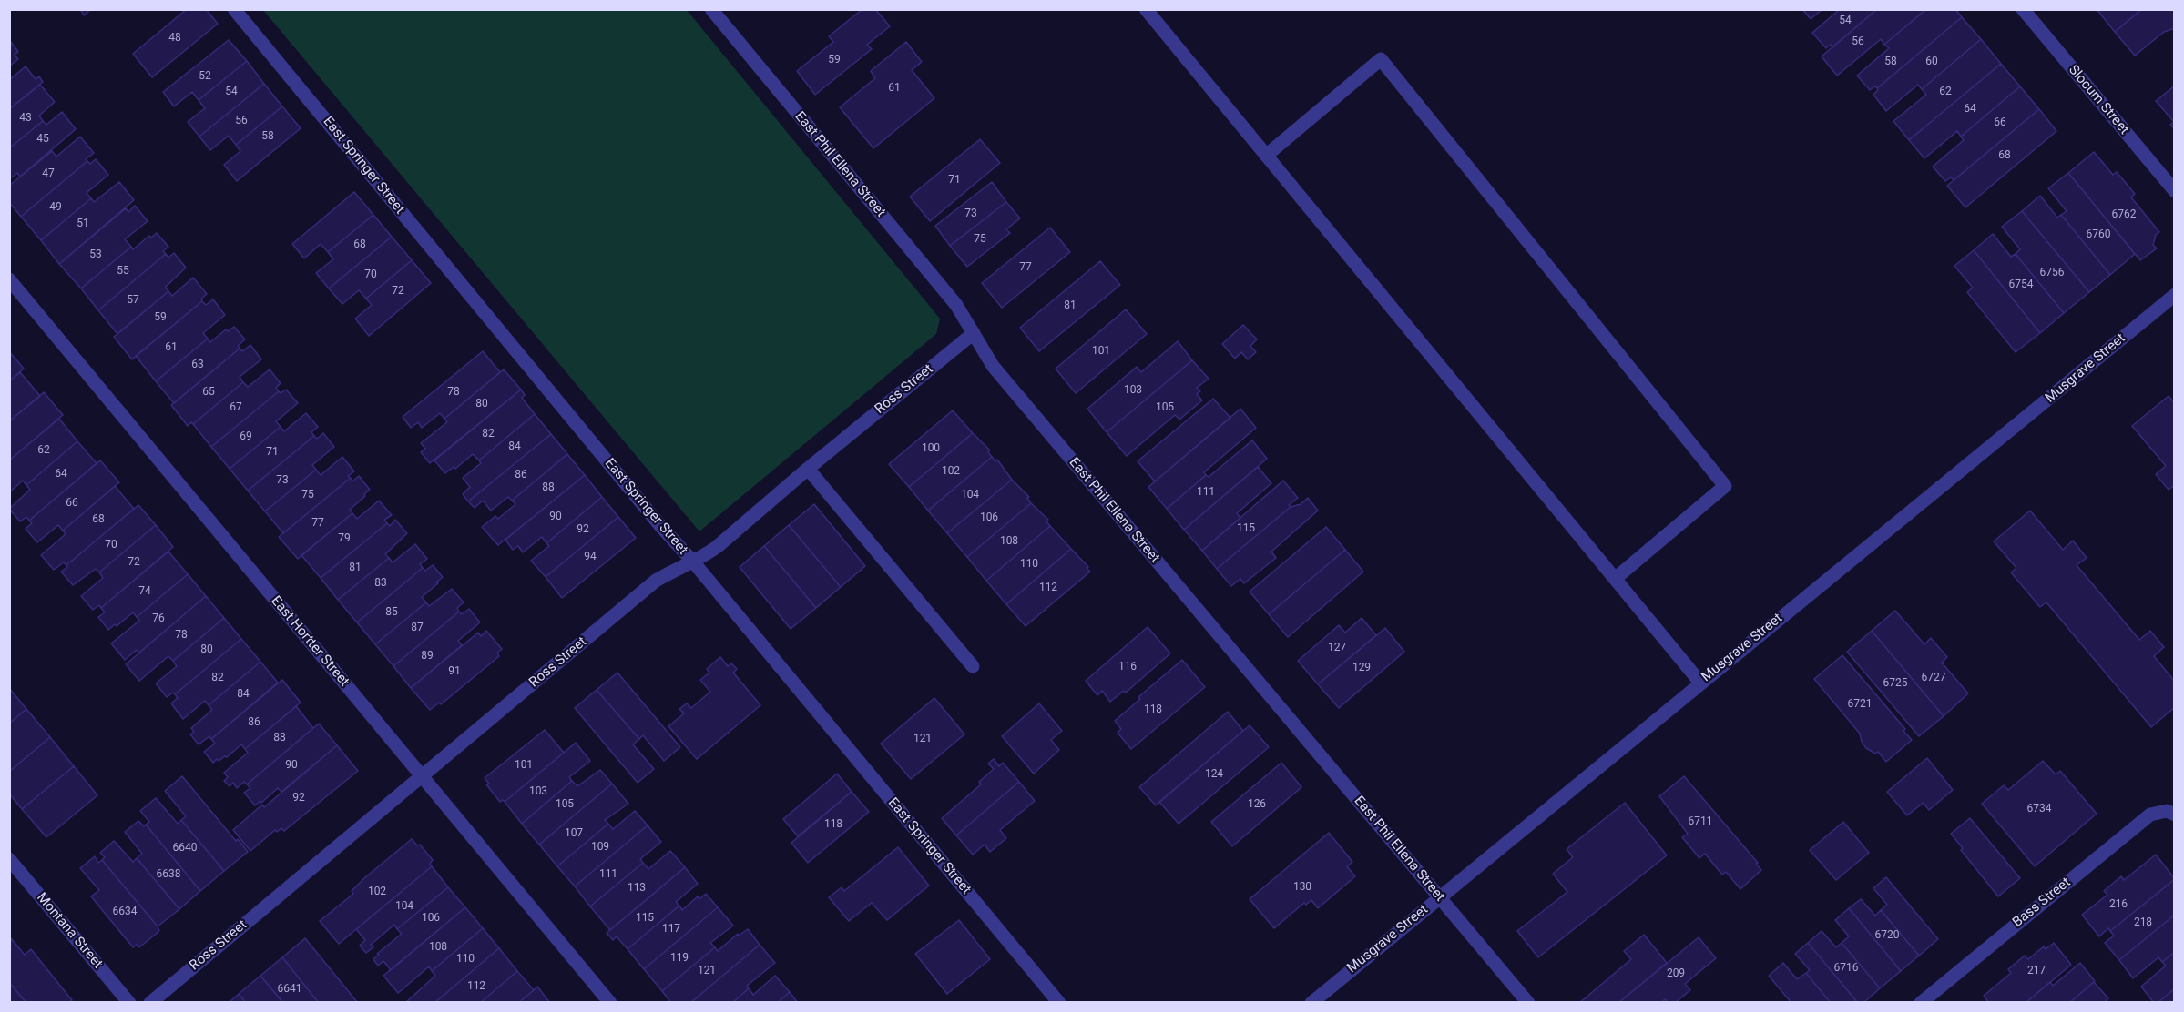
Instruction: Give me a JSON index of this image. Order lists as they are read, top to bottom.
{
  "streets": {
    "street": [
      "Slocum Street",
      "East Phil Ellena Street",
      "East Springer Street",
      "Musgrave Street",
      "Ross Street",
      "East Hortter Street",
      "Bass Street",
      "Montana Street"
    ]
  },
  "crossings": [
    ["East Phil Ellena Street", "Musgrave Street"],
    ["East Phil Ellena Street", "Ross Street"],
    ["East Springer Street", "Ross Street"],
    ["Ross Street", "East Hortter Street"]
  ],
  "house_numbers": [
    "54",
    "48",
    "56",
    "59",
    "58",
    "60",
    "52",
    "61",
    "54",
    "62",
    "64",
    "43",
    "56",
    "66",
    "58",
    "45",
    "68",
    "47",
    "71",
    "49",
    "73",
    "6762",
    "51",
    "6760",
    "75",
    "68",
    "53",
    "77",
    "55",
    "6756",
    "70",
    "6754",
    "72",
    "57",
    "81",
    "59",
    "61",
    "101",
    "63",
    "103",
    "65",
    "78",
    "80",
    "67",
    "105",
    "82",
    "69",
    "84",
    "100",
    "62",
    "71",
    "102",
    "64",
    "86",
    "73",
    "88",
    "111",
    "75",
    "104",
    "66",
    "90",
    "106",
    "68",
    "77",
    "115",
    "92",
    "79",
    "108",
    "70",
    "94",
    "72",
    "110",
    "81",
    "83",
    "112",
    "74",
    "85",
    "76",
    "87",
    "78",
    "127",
    "80",
    "89",
    "116",
    "129",
    "91",
    "82",
    "6727",
    "6725",
    "84",
    "6721",
    "118",
    "86",
    "88",
    "121",
    "90",
    "101",
    "124",
    "103",
    "92",
    "105",
    "126",
    "6734",
    "6711",
    "118",
    "107",
    "109",
    "6640",
    "6638",
    "111",
    "130",
    "113",
    "102",
    "216",
    "104",
    "6634",
    "106",
    "115",
    "218",
    "117",
    "6720",
    "108",
    "119",
    "110",
    "6716",
    "121",
    "217",
    "209",
    "112",
    "6641"
  ]
}
